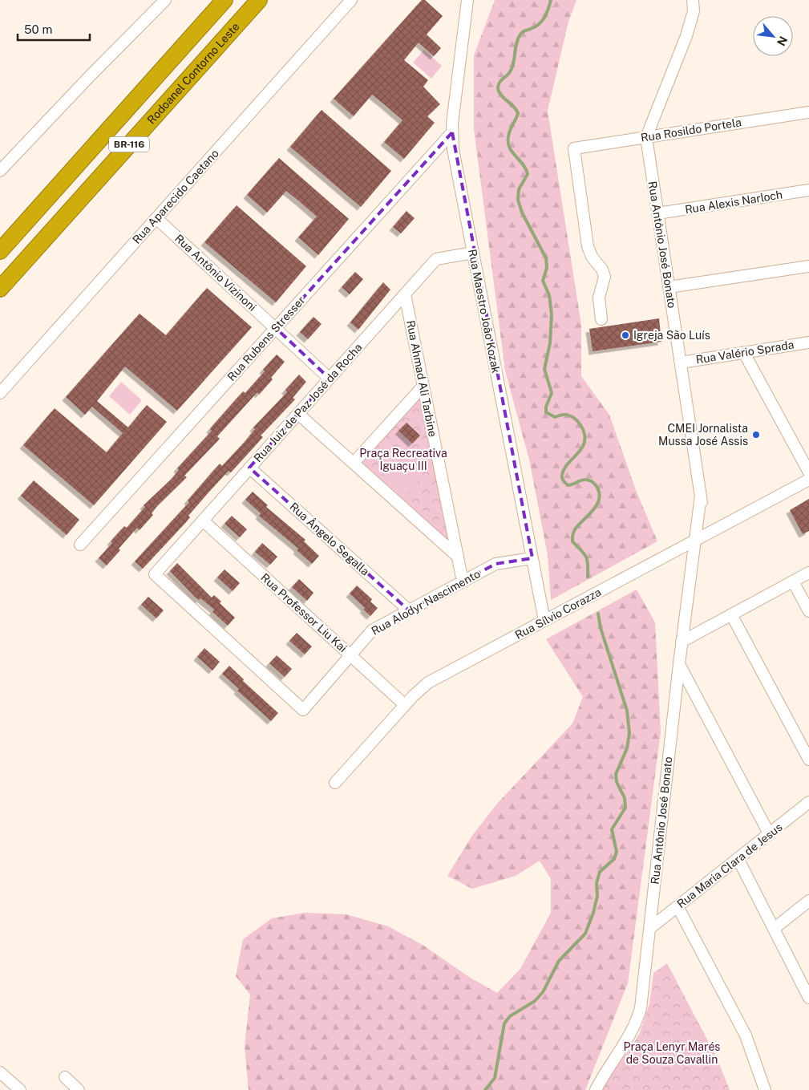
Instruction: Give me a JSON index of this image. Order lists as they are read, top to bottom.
{
  "streets": {
    "highway": ["Rodoanel Contorno Leste", "BR-116"],
    "street": [
      "Rua Rosildo Portela",
      "Rua Aparecido Caetano",
      "Rua Alexis Narloch",
      "Rua Antônio José Bonato",
      "Rua Antônio Vizinoni",
      "Rua Maestro João Kozak",
      "Rua Rubens Stresser",
      "Rua Valério Sprada",
      "Rua Ahmad Ali Tarbine",
      "Rua Juiz de Paz José da Rocha",
      "Rua Ângelo Segalla",
      "Rua Alodyr Nascimento",
      "Rua Professor Liu Kai",
      "Rua Sílvio Corazza",
      "Rua Maria Clara de Jesus"
    ]
  },
  "crossings": [
    ["Rua Rosildo Portela", "Rua Antônio José Bonato"],
    ["Rua Aparecido Caetano", "Rua Antônio Vizinoni"],
    ["Rua Alexis Narloch", "Rua Antônio José Bonato"],
    ["Rua Antônio José Bonato", "Rua Valério Sprada"],
    ["Rua Antônio José Bonato", "Rua Sílvio Corazza"],
    ["Rua Antônio José Bonato", "Rua Maria Clara de Jesus"],
    ["Rua Antônio Vizinoni", "Rua Rubens Stresser"],
    ["Rua Antônio Vizinoni", "Rua Juiz de Paz José da Rocha"],
    ["Rua Maestro João Kozak", "Rua Rubens Stresser"],
    ["Rua Maestro João Kozak", "Rua Juiz de Paz José da Rocha"],
    ["Rua Maestro João Kozak", "Rua Alodyr Nascimento"],
    ["Rua Maestro João Kozak", "Rua Sílvio Corazza"],
    ["Rua Ahmad Ali Tarbine", "Rua Juiz de Paz José da Rocha"],
    ["Rua Ahmad Ali Tarbine", "Rua Alodyr Nascimento"],
    ["Rua Juiz de Paz José da Rocha", "Rua Ângelo Segalla"],
    ["Rua Juiz de Paz José da Rocha", "Rua Alodyr Nascimento"],
    ["Rua Juiz de Paz José da Rocha", "Rua Professor Liu Kai"],
    ["Rua Ângelo Segalla", "Rua Alodyr Nascimento"],
    ["Rua Alodyr Nascimento", "Rua Professor Liu Kai"],
    ["Rua Professor Liu Kai", "Rua Sílvio Corazza"]
  ],
  "parks": ["Praça Recreativa Iguaçu III", "Praça Lenyr Marés de Souza Cavallin"],
  "places": ["Igreja São Luís", "CMEI Jornalista Mussa José Assis"],
  "scale_bar": "50 m",
  "north": "bottom right"
}
